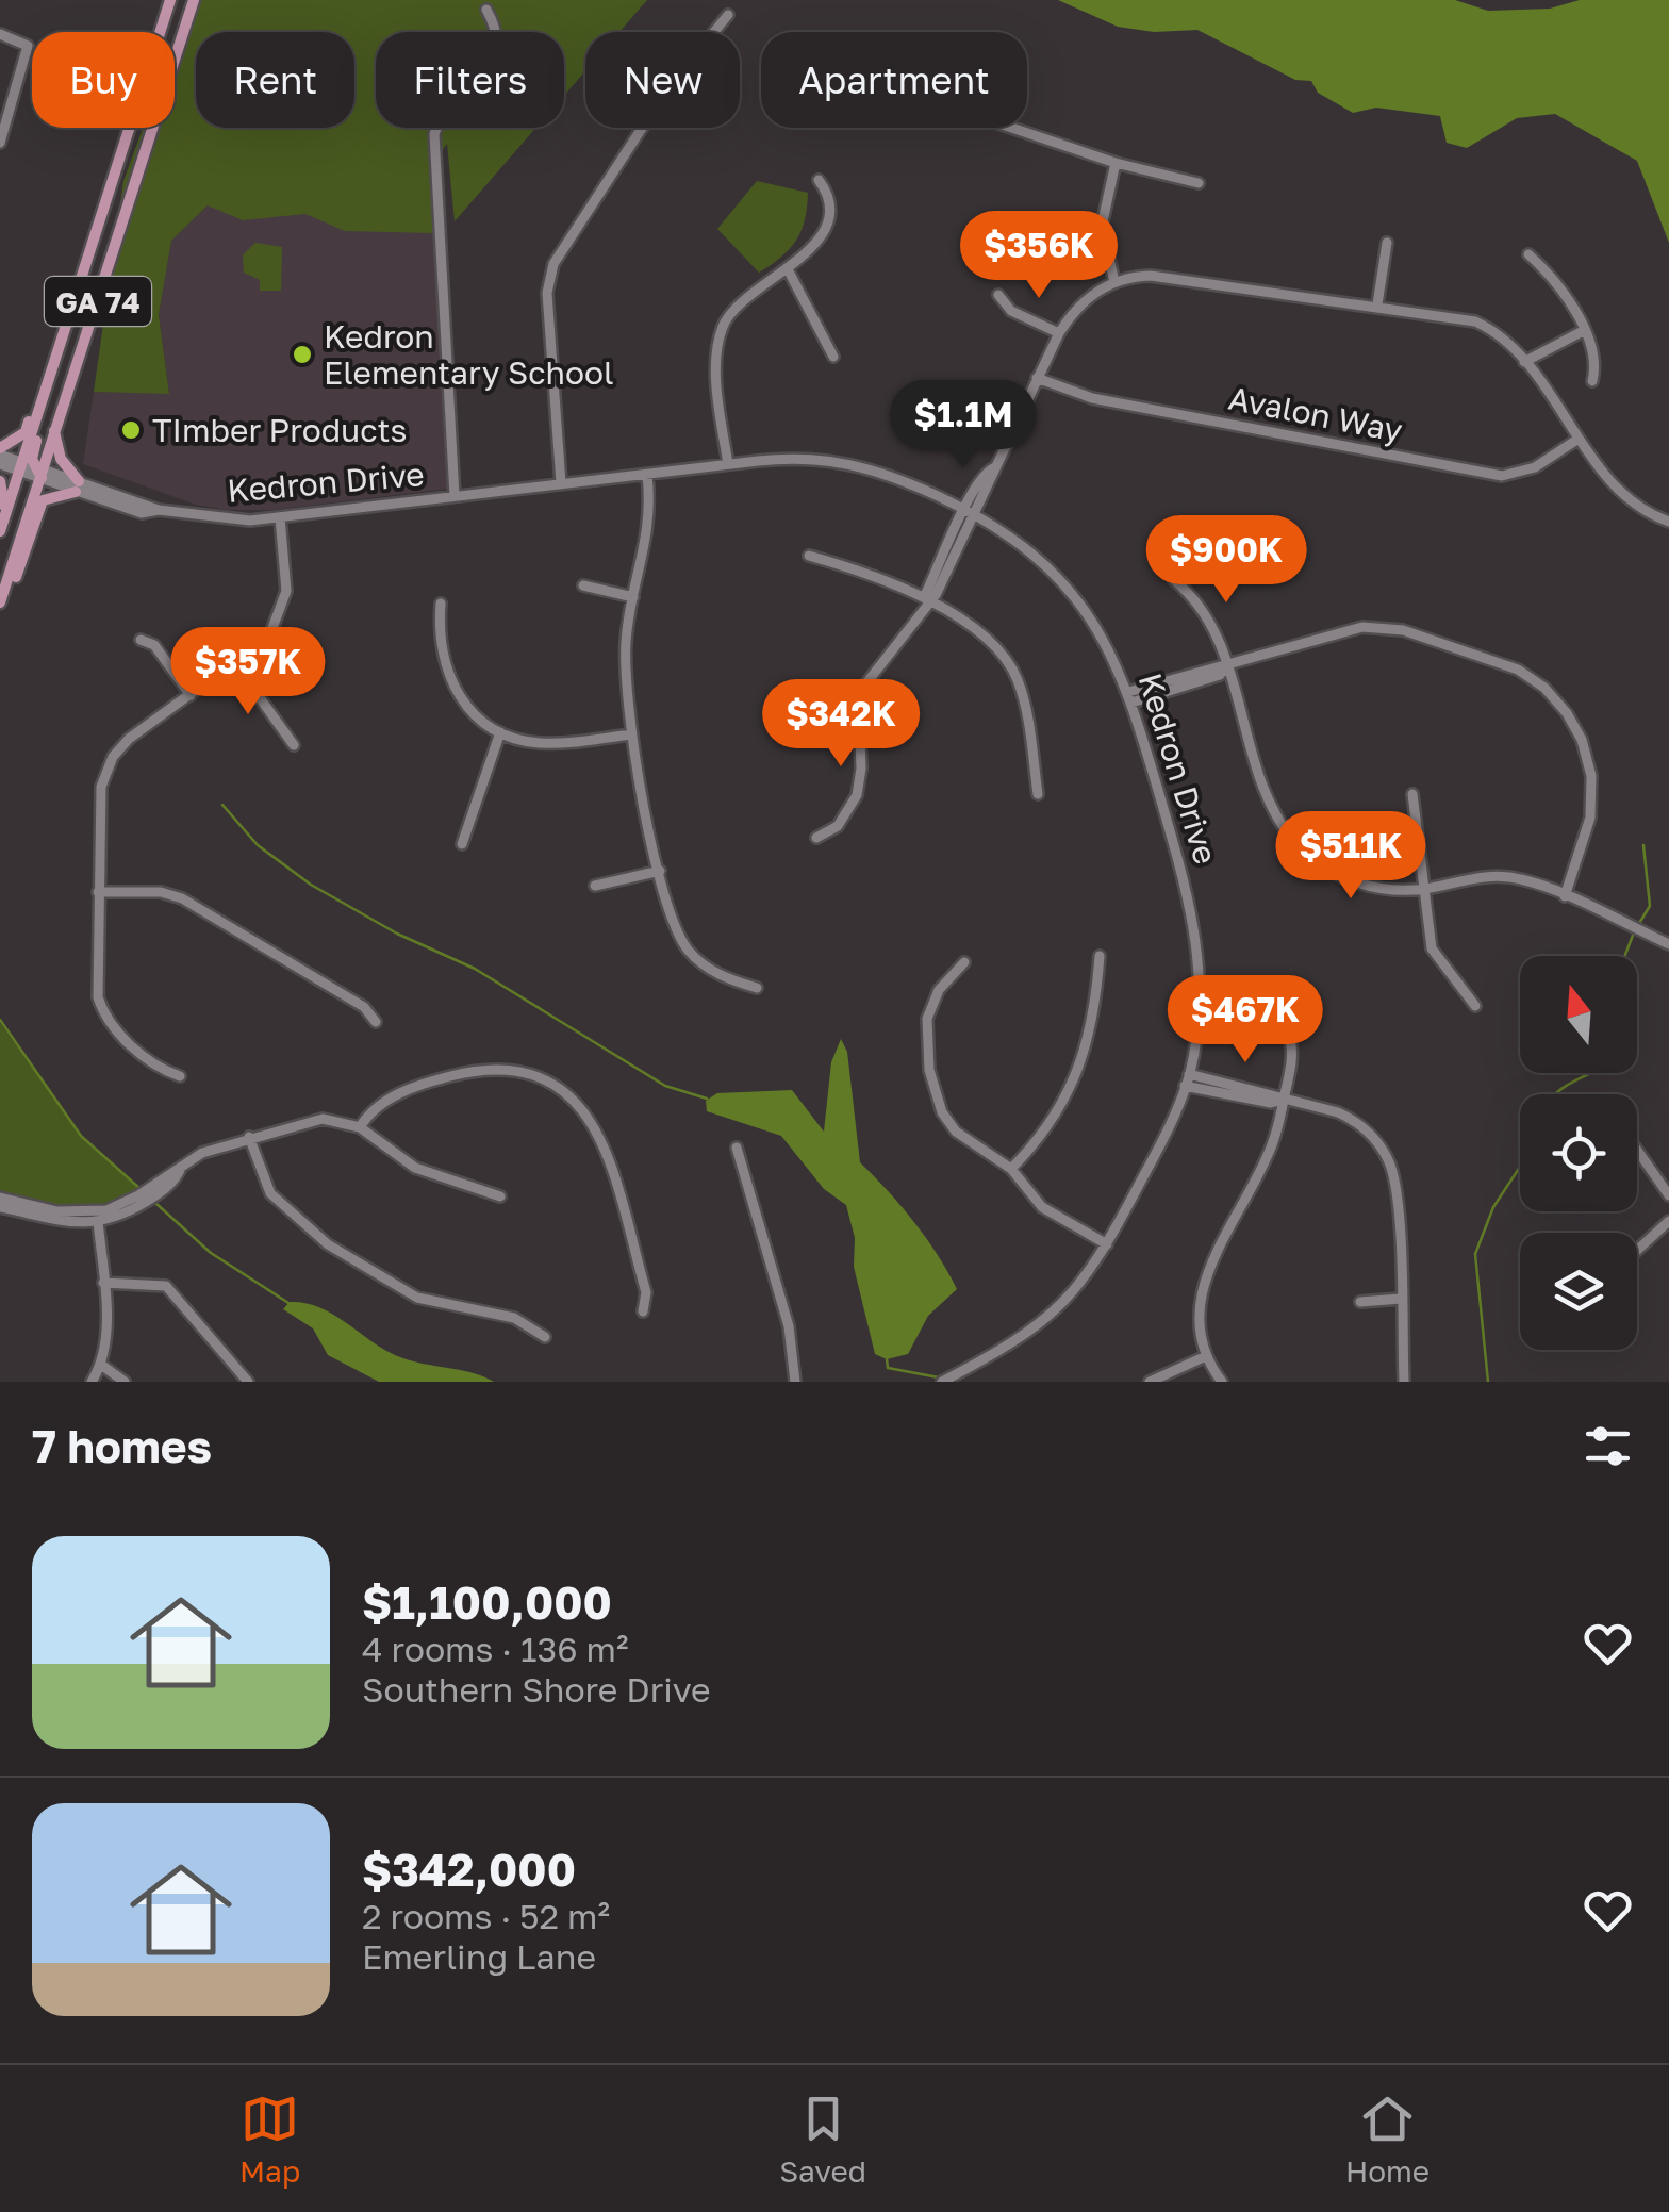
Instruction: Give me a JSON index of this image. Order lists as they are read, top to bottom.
{
  "streets": {
    "main road": ["GA 74"],
    "street": ["Avalon Way", "Kedron Drive"]
  },
  "crossings": [
    ["GA 74", "Kedron Drive"]
  ],
  "places": ["Kedron Elementary School", "TImber Products"],
  "north": "top",
  "page": {
    "chip": [
      "Buy",
      "Rent",
      "Filters",
      "New",
      "Apartment"
    ],
    "price": [
      "$356K",
      "$1.1M",
      "$900K",
      "$357K",
      "$342K",
      "$511K",
      "$467K"
    ],
    "heading": "7 homes",
    "list": [
      {
        "name": "$1,100,000",
        "note": "4 rooms · 136 m² · Southern Shore Drive"
      },
      {
        "name": "$342,000",
        "note": "2 rooms · 52 m² · Emerling Lane"
      }
    ],
    "tabs": ["Map", "Saved", "Home"]
  }
}
